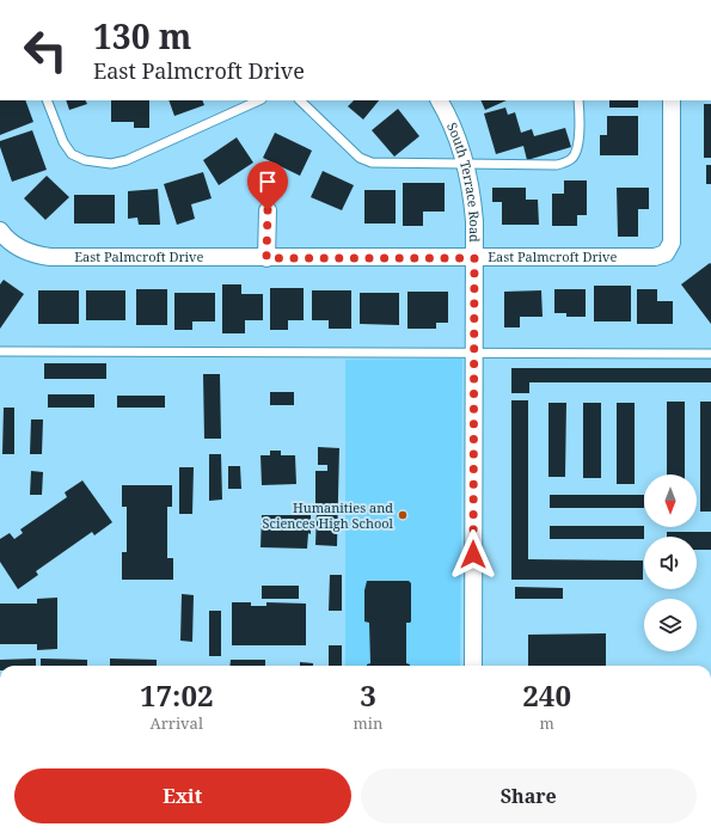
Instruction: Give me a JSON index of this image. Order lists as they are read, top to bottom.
{
  "streets": {
    "street": ["South Terrace Road", "East Palmcroft Drive"]
  },
  "crossings": [
    ["South Terrace Road", "East Palmcroft Drive"]
  ],
  "places": ["Humanities and Sciences High School"],
  "north": "bottom",
  "page": {
    "turn": ["130 m", "East Palmcroft Drive"],
    "eta": [
      "17:02",
      "Arrival",
      "3",
      "min",
      "240",
      "m"
    ],
    "buttons": ["Exit", "Share"]
  }
}
